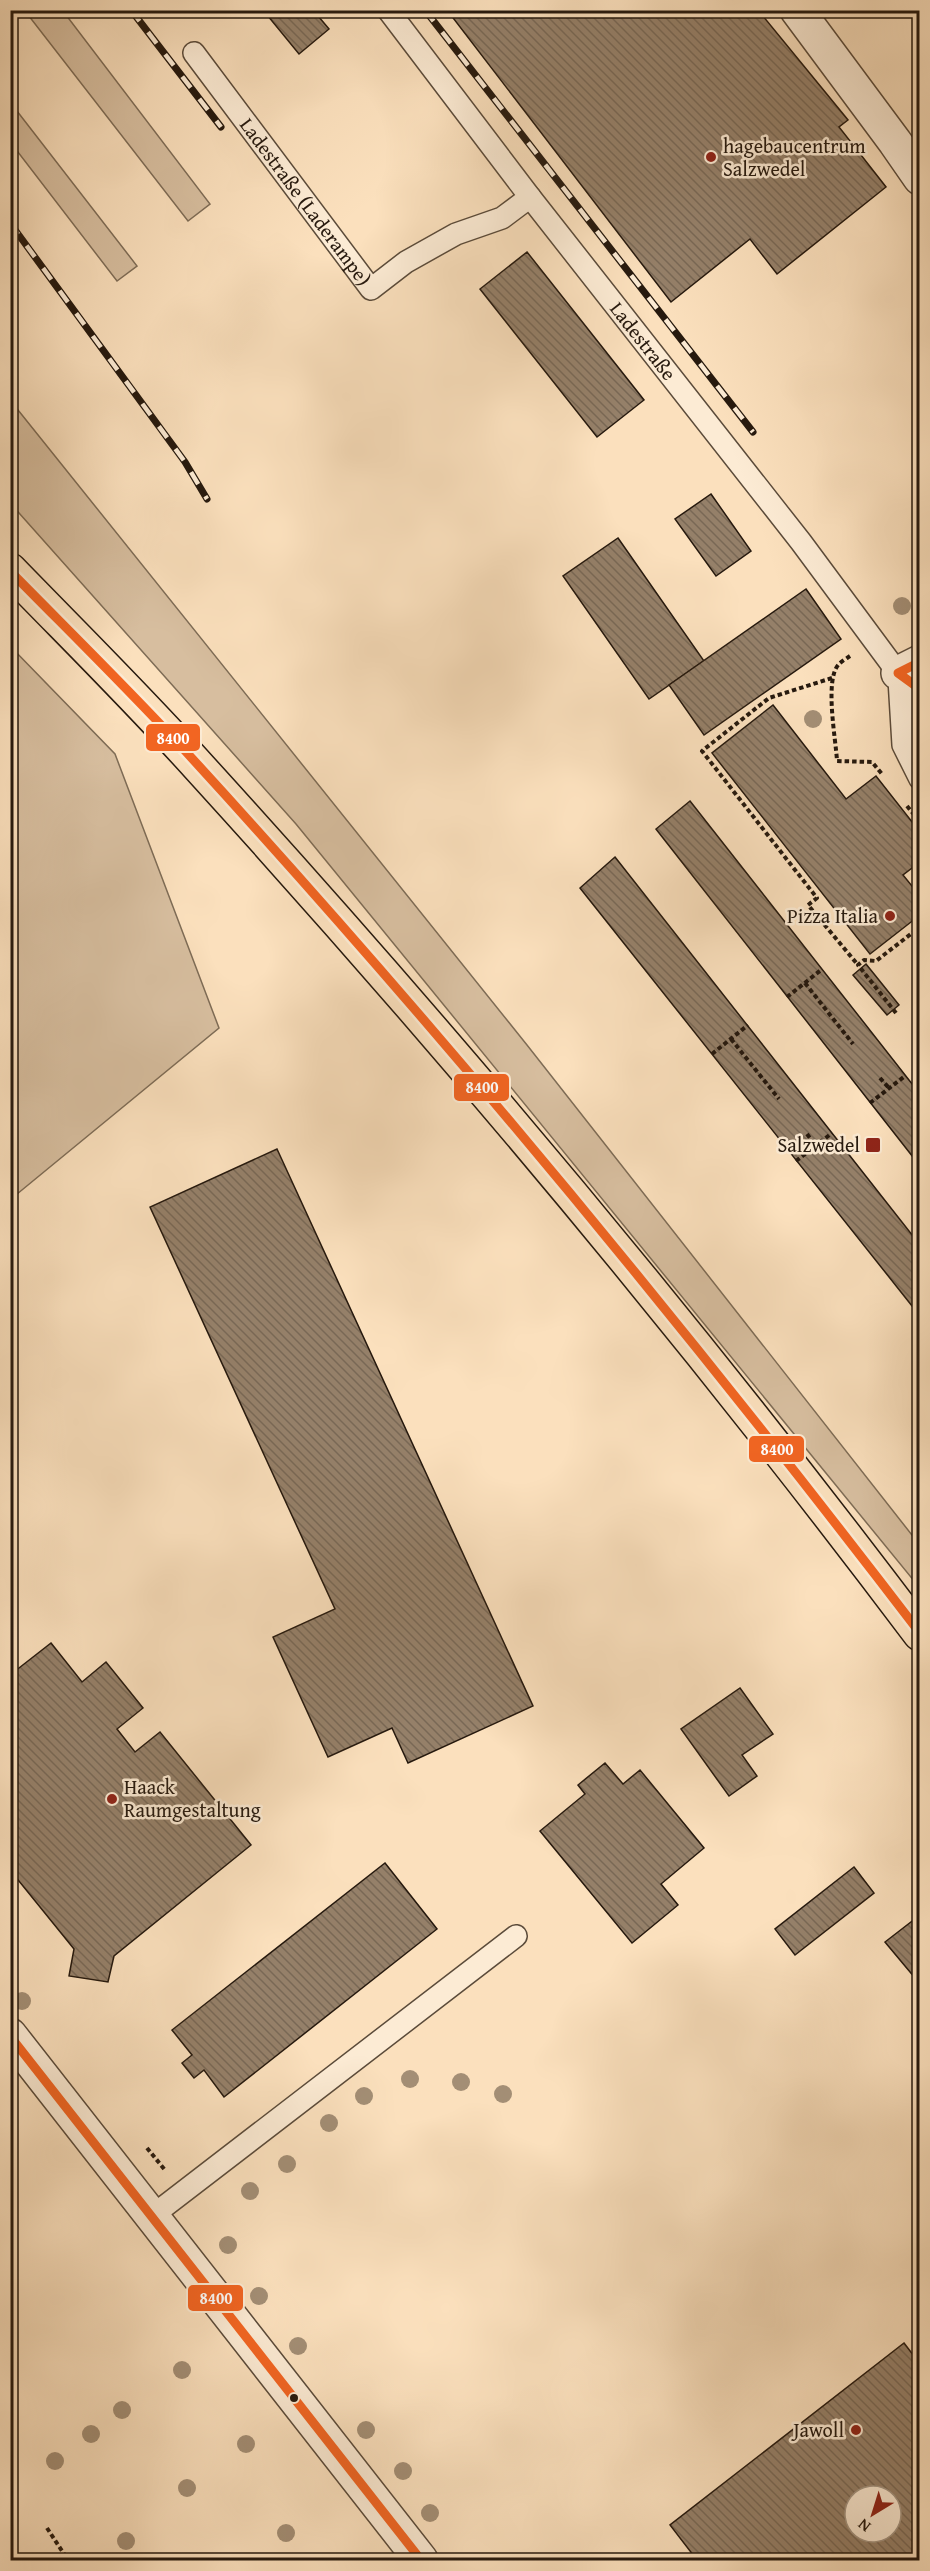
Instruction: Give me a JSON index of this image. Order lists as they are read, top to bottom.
{
  "streets": {
    "lane": ["Ladestraße (Laderampe)", "Ladestraße"]
  },
  "crossings": [
    ["Ladestraße (Laderampe)", "Ladestraße"]
  ],
  "places": {
    "other": [
      "hagebaucentrum Salzwedel",
      "Pizza Italia",
      "Haack Raumgestaltung",
      "Jawoll"
    ],
    "transit": ["Salzwedel"]
  },
  "lines": ["transit line 8400"],
  "north": "bottom left"
}
